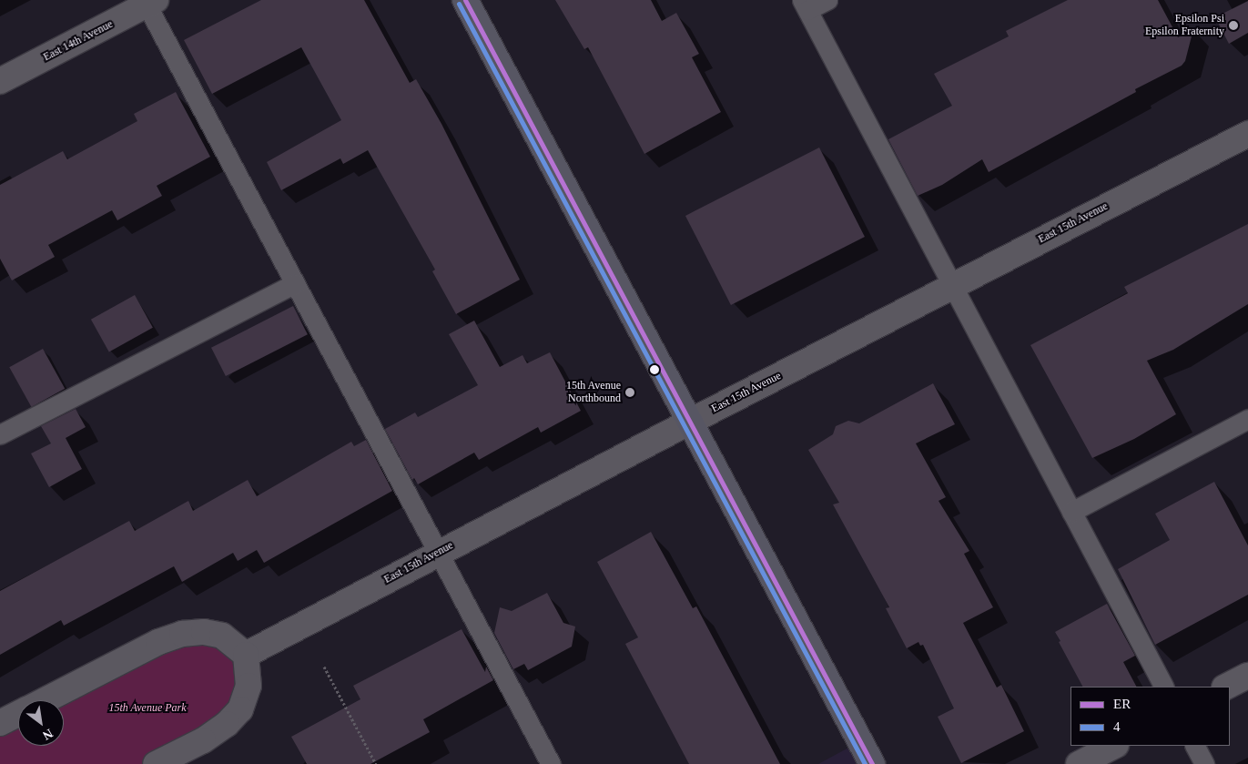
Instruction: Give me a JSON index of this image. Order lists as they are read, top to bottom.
{
  "streets": {
    "street": ["East 14th Avenue", "East 15th Avenue"]
  },
  "parks": ["15th Avenue Park"],
  "places": ["Epsilon Psi Epsilon Fraternity", "15th Avenue Northbound"],
  "lines": ["transit line ER", "transit line 4"],
  "legend": ["ER", "4"],
  "north": "bottom right"
}
